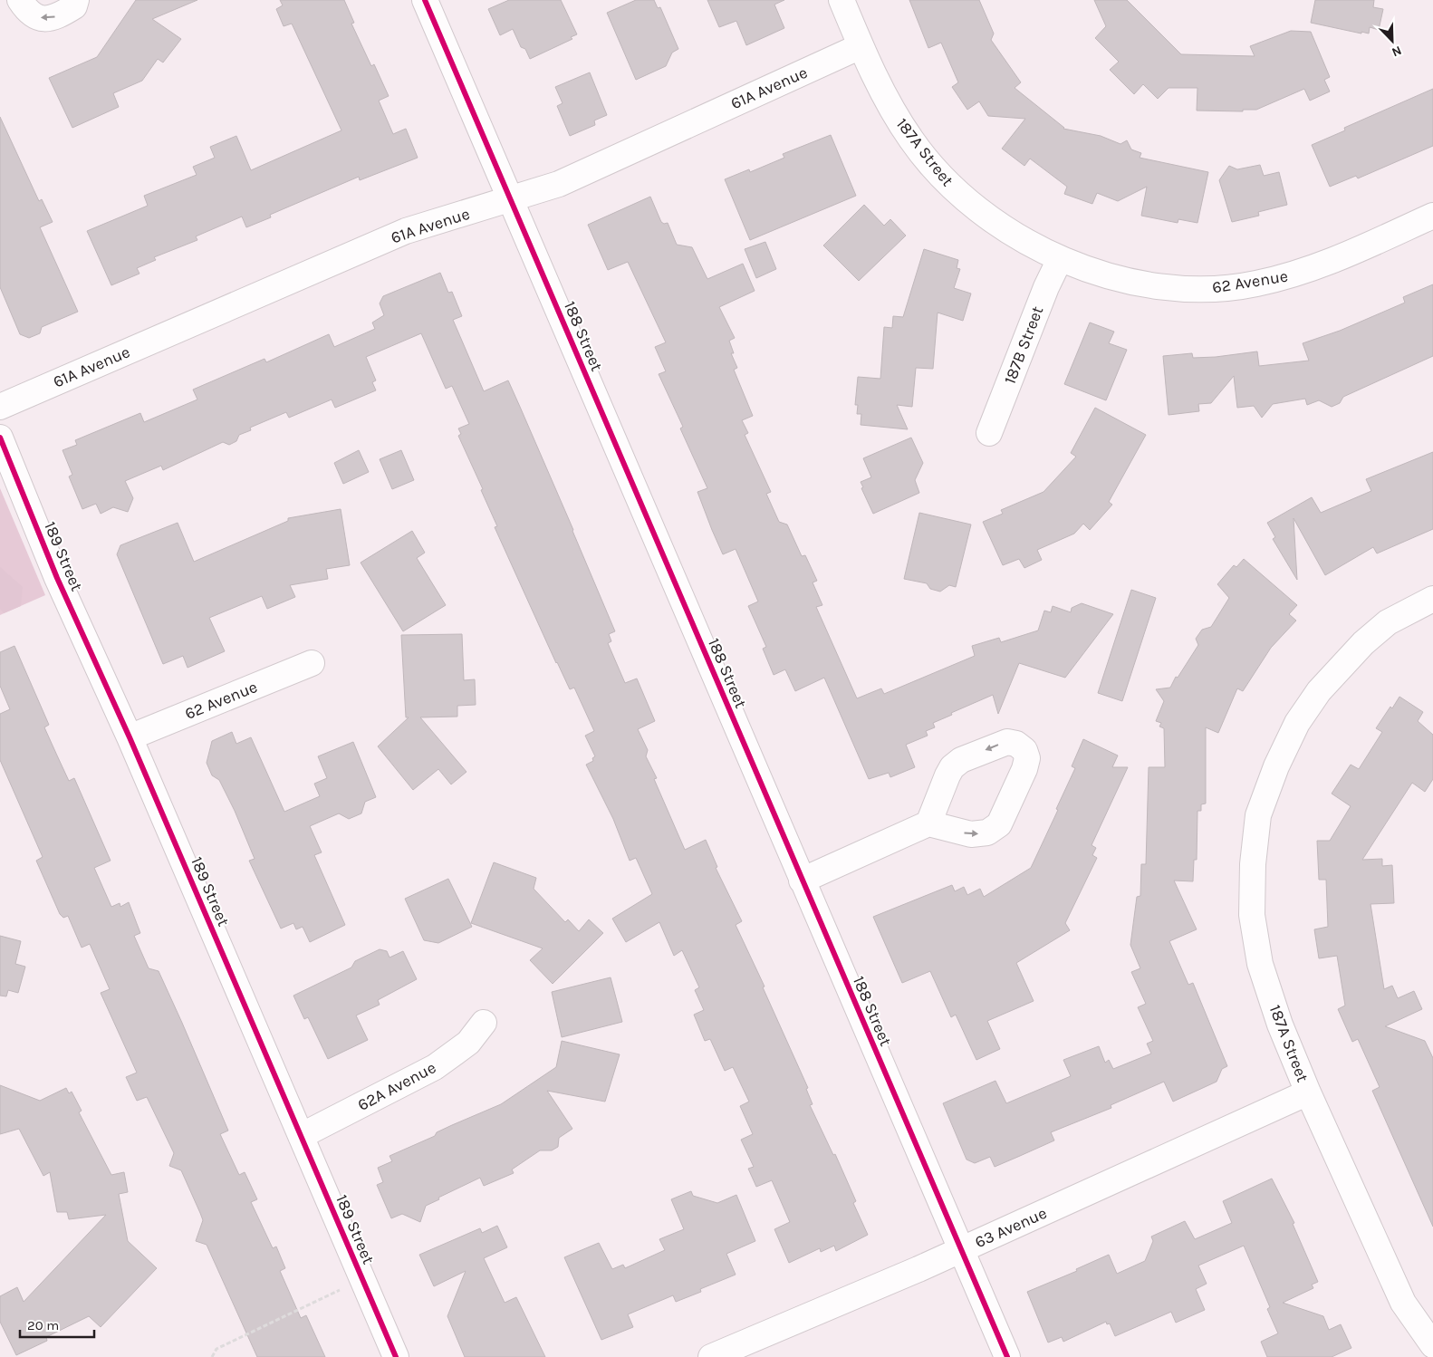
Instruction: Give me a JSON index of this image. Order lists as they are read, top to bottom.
{
  "streets": {
    "street": [
      "61A Avenue",
      "187A Street",
      "62 Avenue",
      "188 Street",
      "187B Street",
      "189 Street",
      "62A Avenue",
      "63 Avenue"
    ]
  },
  "crossings": [
    ["61A Avenue", "187A Street"],
    ["61A Avenue", "188 Street"],
    ["187A Street", "62 Avenue"],
    ["187A Street", "187B Street"],
    ["187A Street", "63 Avenue"],
    ["62 Avenue", "187B Street"],
    ["62 Avenue", "189 Street"],
    ["188 Street", "63 Avenue"],
    ["189 Street", "62A Avenue"]
  ],
  "scale_bar": "20 m",
  "north": "bottom right"
}
